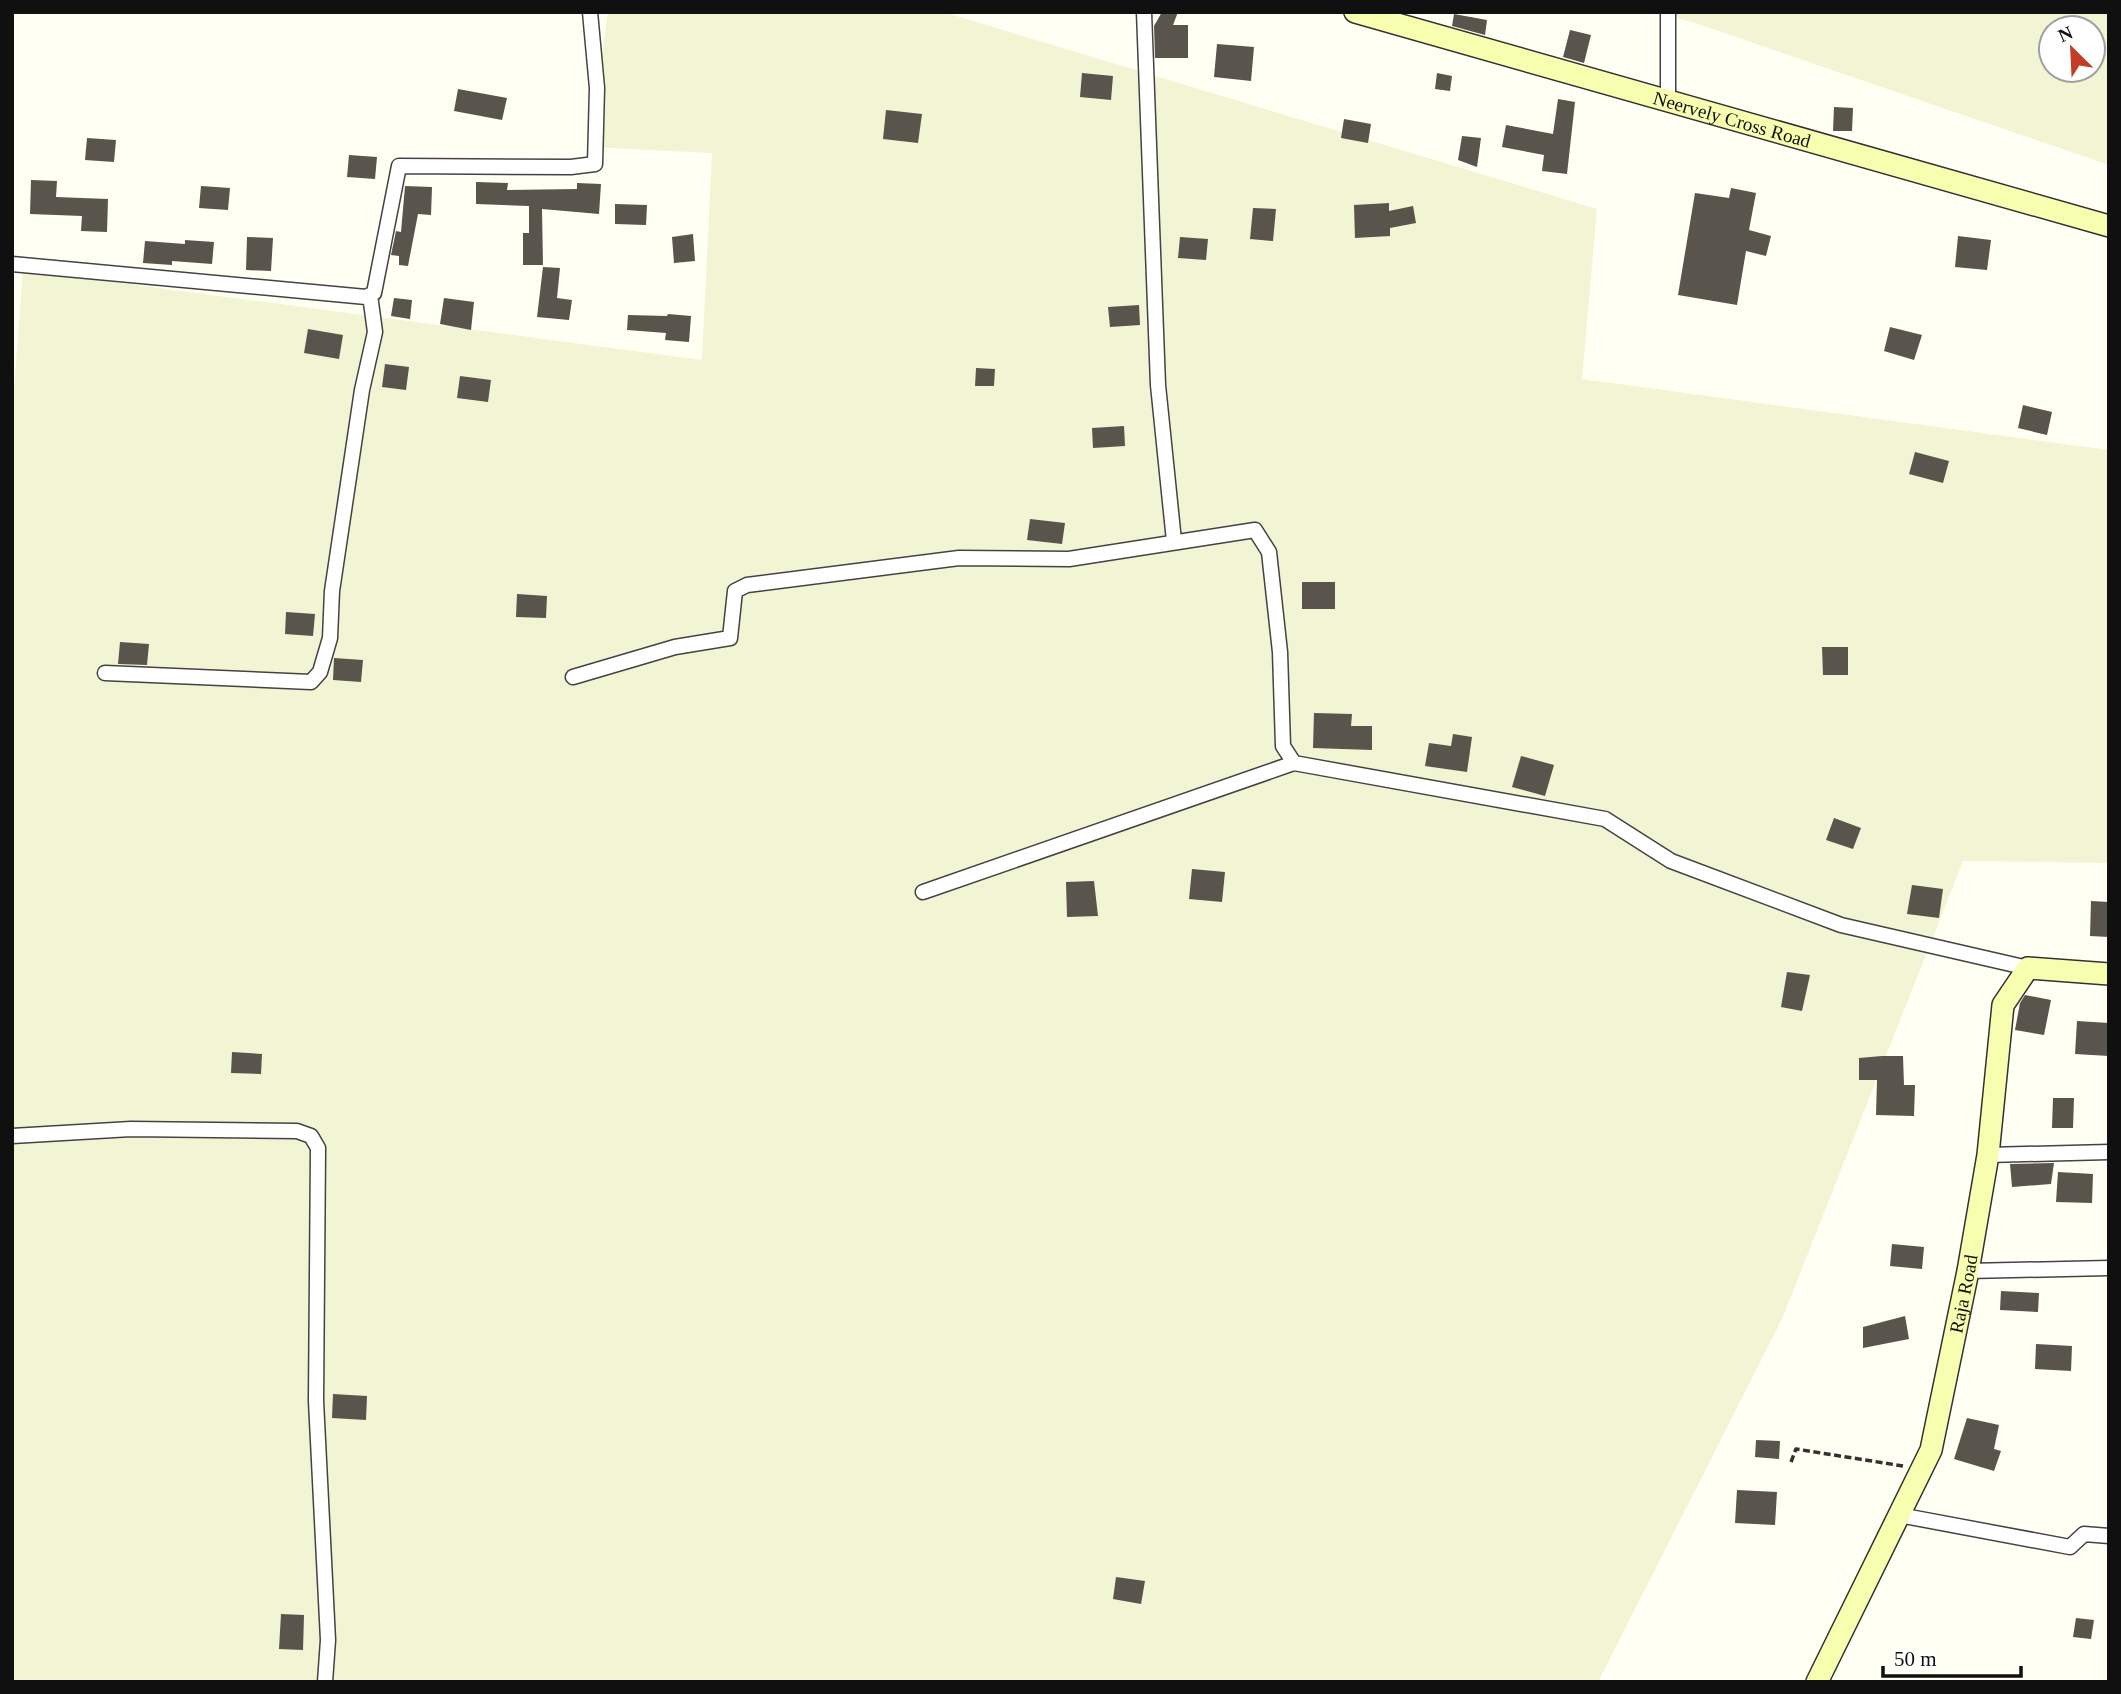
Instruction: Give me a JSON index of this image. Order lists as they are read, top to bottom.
{
  "streets": {
    "street": ["Neervely Cross Road", "Raja Road"]
  },
  "scale_bar": "50 m",
  "north": "top left"
}
